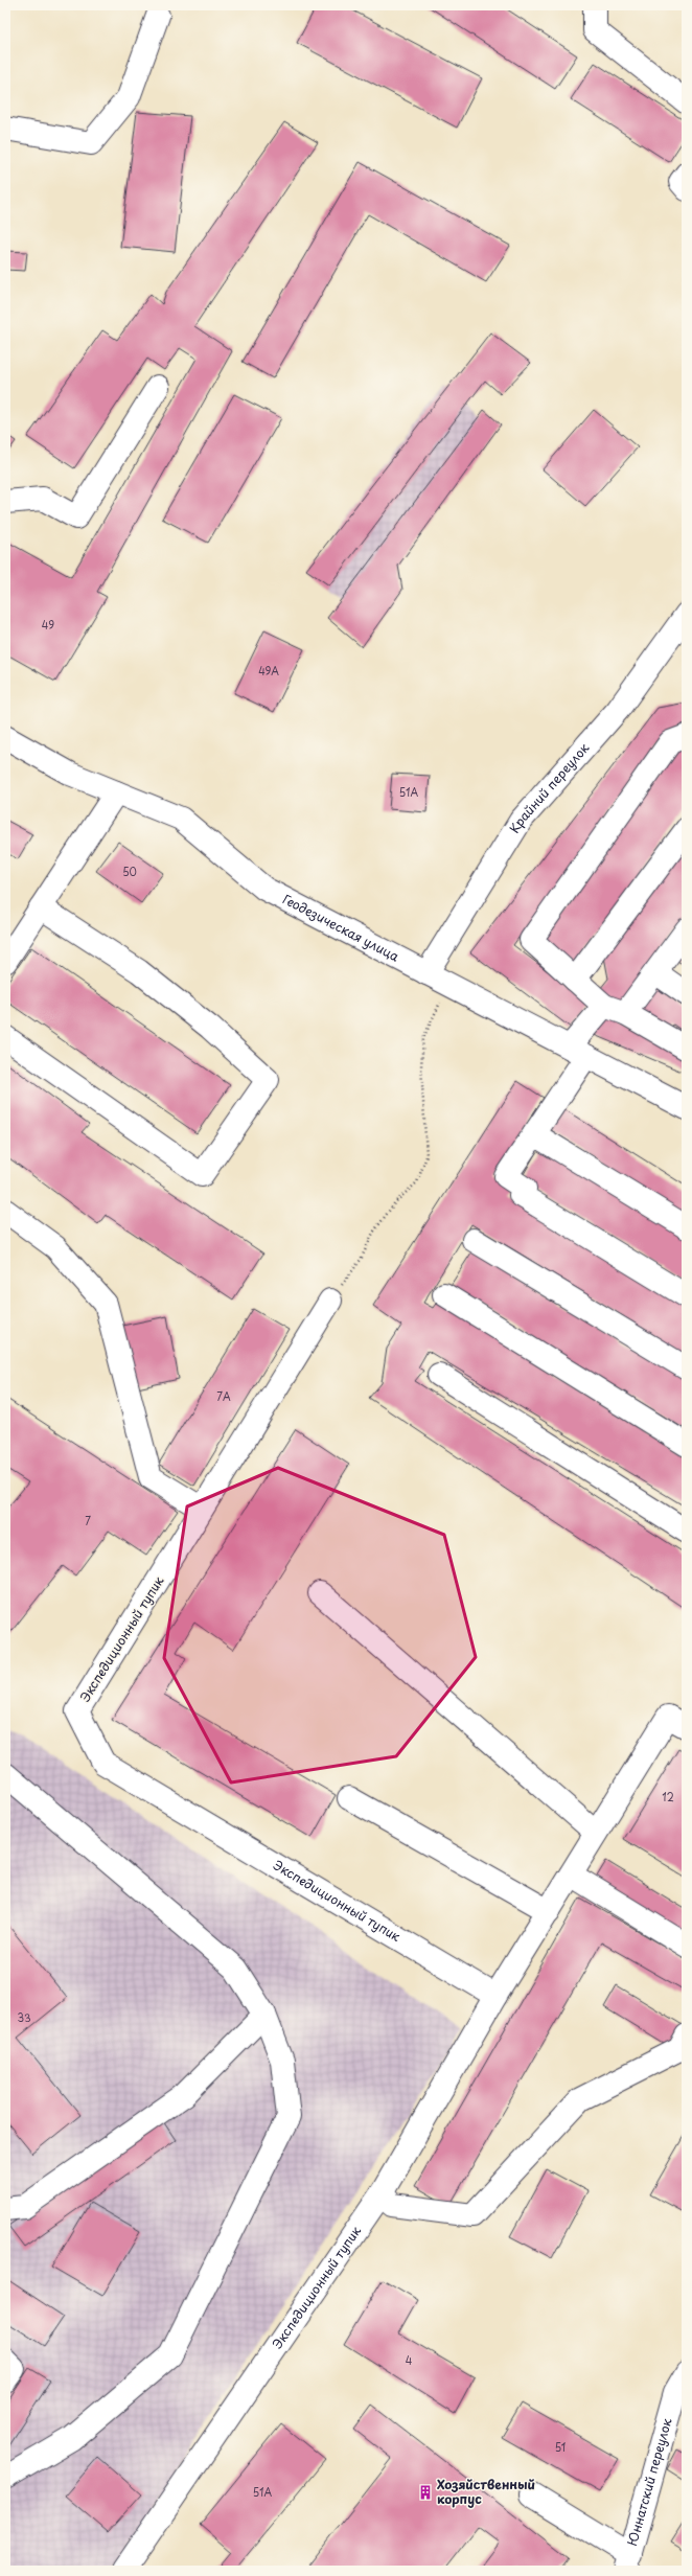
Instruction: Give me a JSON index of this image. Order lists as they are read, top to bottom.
{
  "streets": {
    "street": [
      "Крайний переулок",
      "Геодезическая улица",
      "Экспедиционный тупик",
      "Юннатский переулок"
    ]
  },
  "crossings": [
    ["Крайний переулок", "Геодезическая улица"]
  ],
  "places": {
    "building": ["Хозяйственный корпус"]
  },
  "house_numbers": [
    "49",
    "49А",
    "51А",
    "50",
    "7А",
    "7",
    "12",
    "33",
    "4",
    "51",
    "51А"
  ]
}
